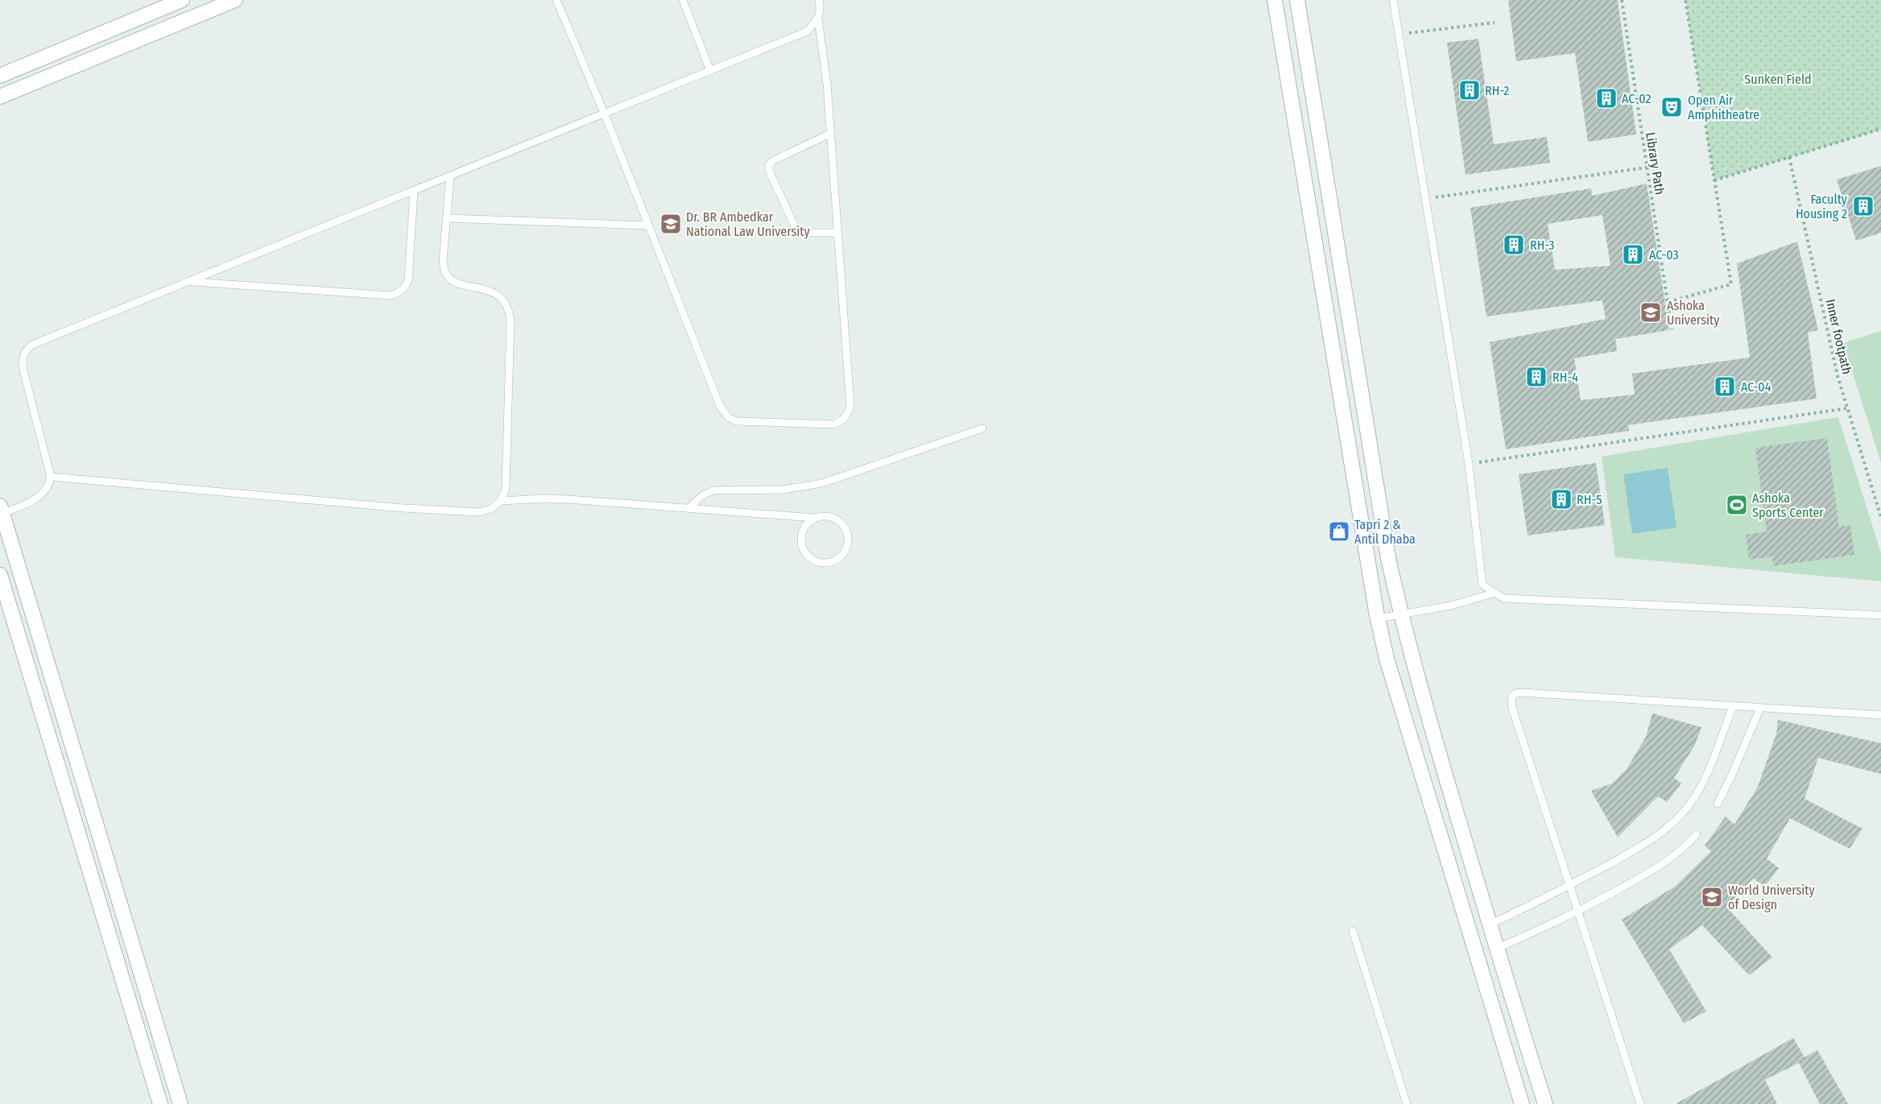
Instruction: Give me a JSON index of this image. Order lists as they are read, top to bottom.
{
  "streets": {
    "path": ["Library Path", "Inner footpath"]
  },
  "parks": ["Sunken Field"],
  "places": {
    "building": [
      "RH-2",
      "AC-02",
      "Faculty Housing 2",
      "RH-3",
      "AC-03",
      "RH-4",
      "AC-04",
      "RH-5"
    ],
    "theatre": ["Open Air Amphitheatre"],
    "school or university": ["Dr. BR Ambedkar National Law University", "Ashoka University", "World University of Design"],
    "sports": ["Ashoka Sports Center"],
    "shop": ["Tapri 2 & Antil Dhaba"]
  }
}
